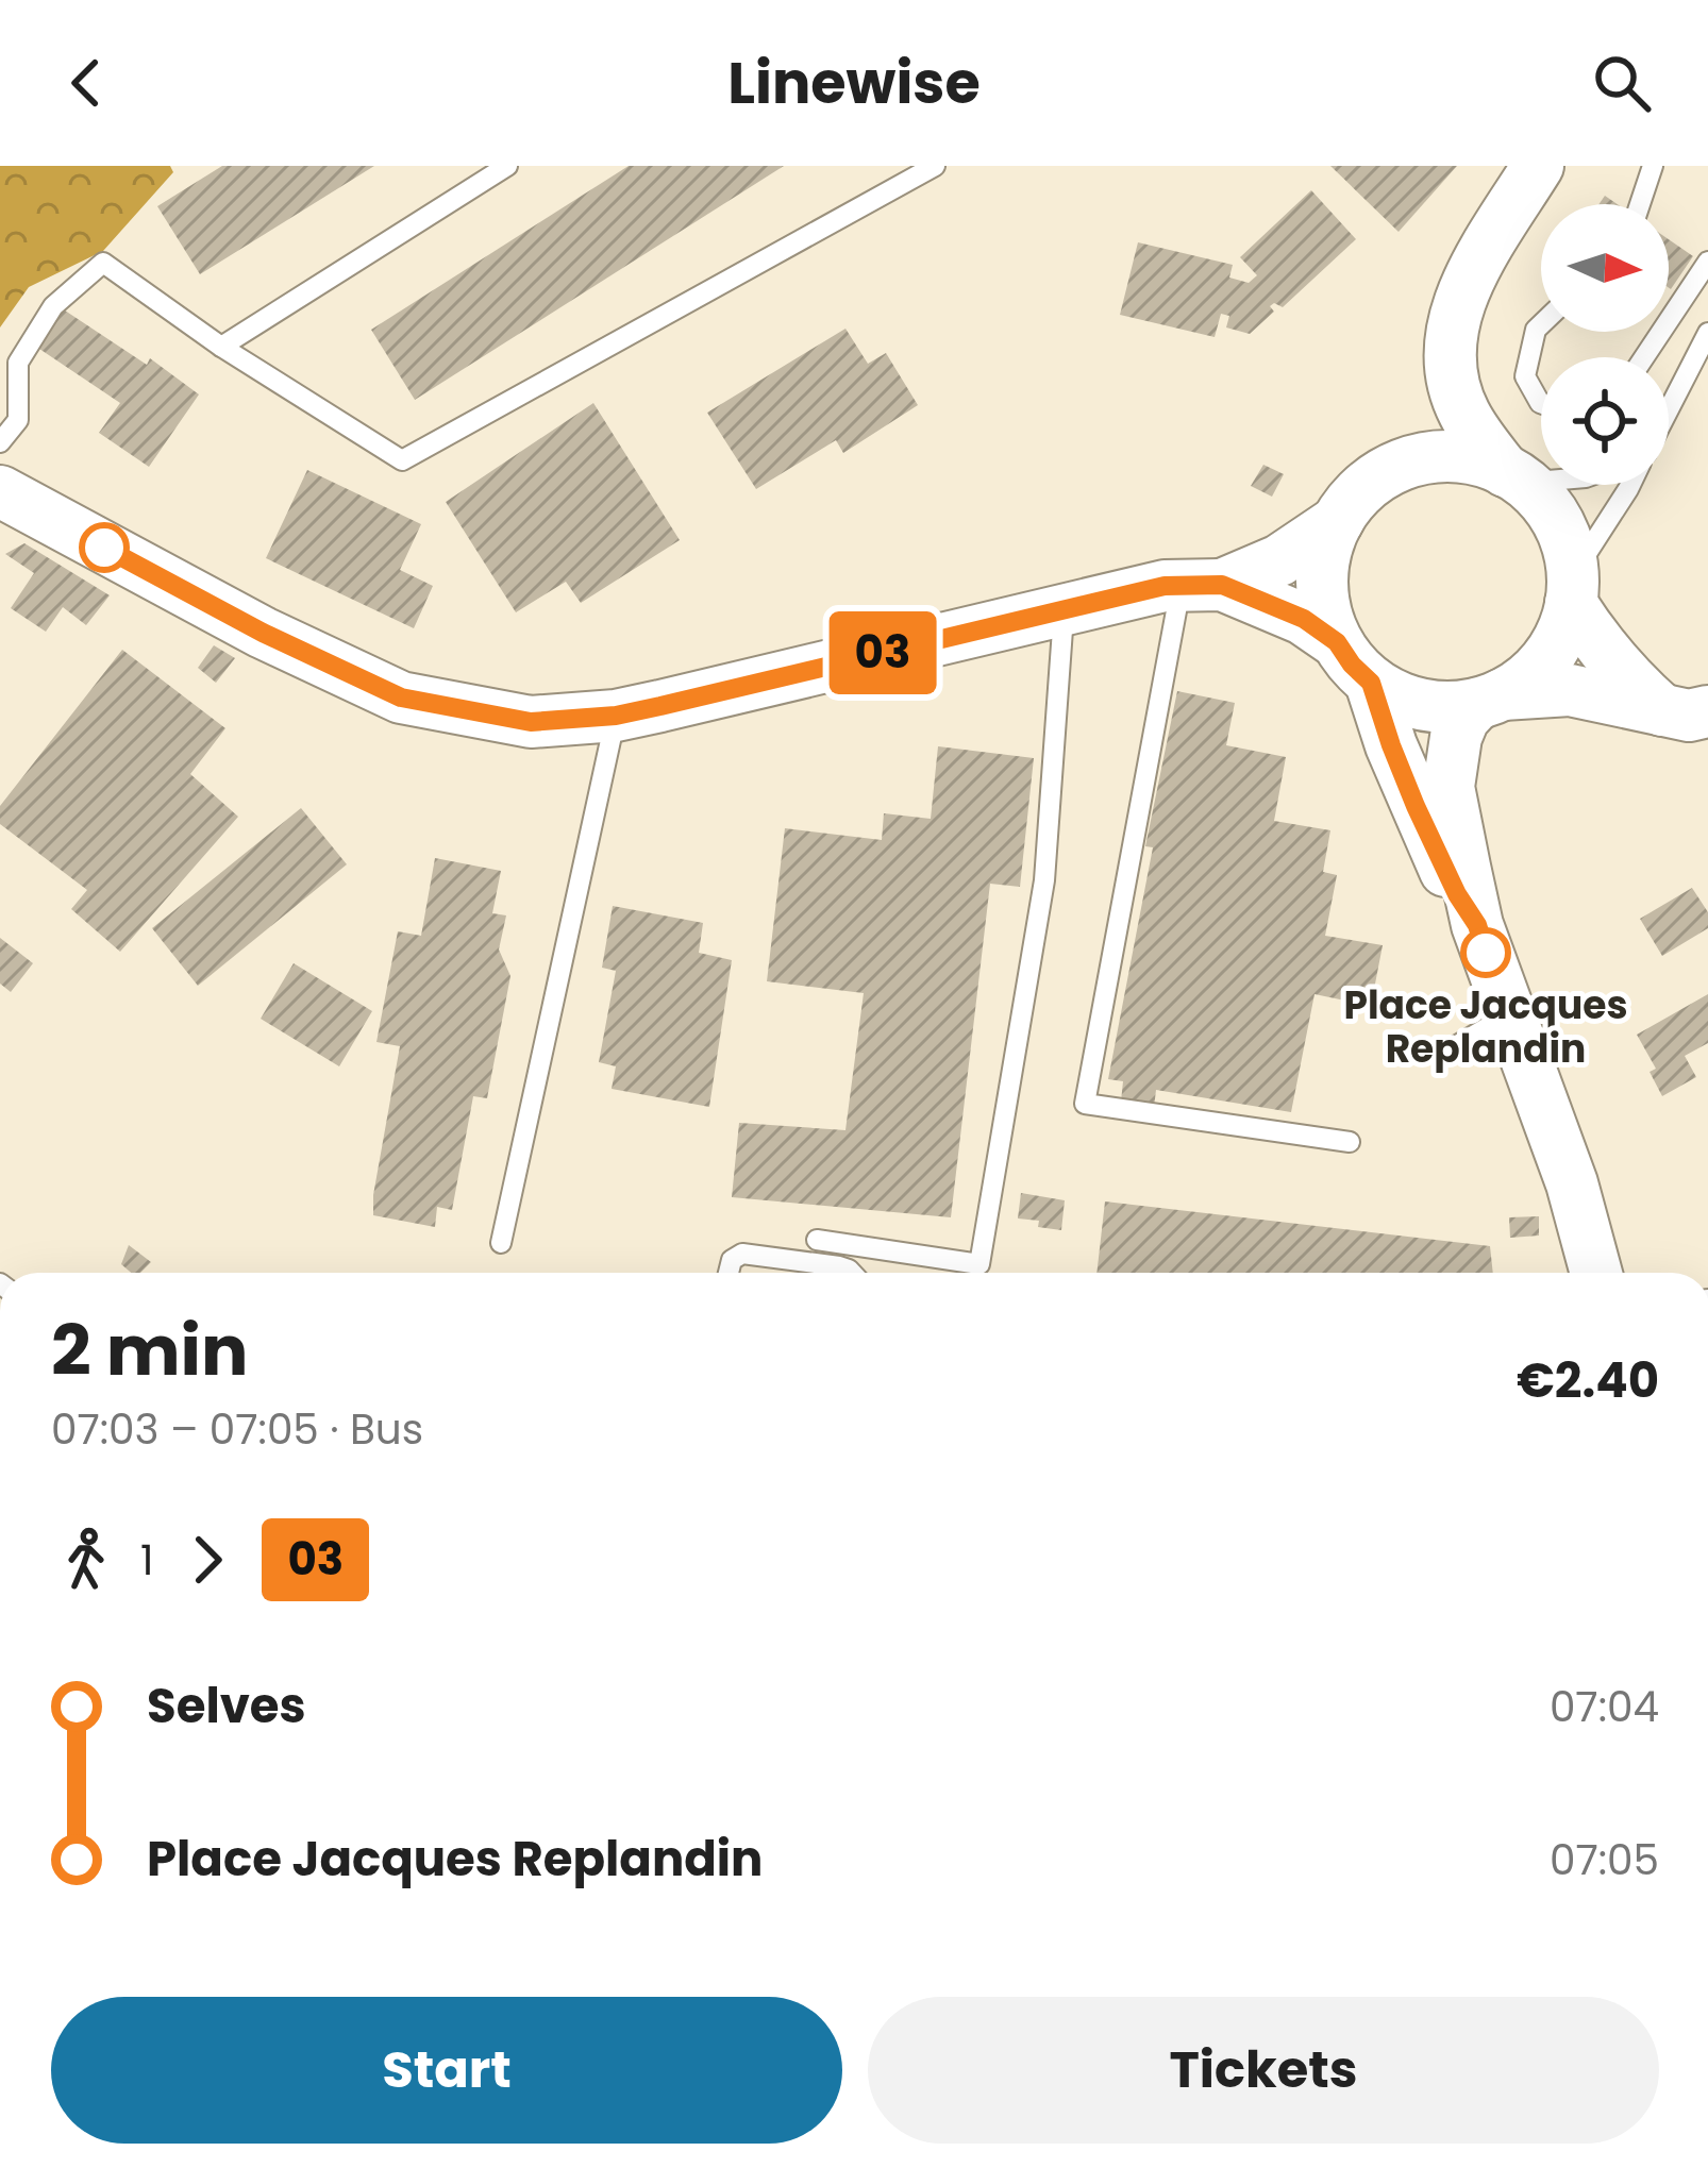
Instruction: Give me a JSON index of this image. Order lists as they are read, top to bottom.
{
  "places": ["Place Jacques Replandin"],
  "lines": ["bus line 03"],
  "north": "right",
  "page": {
    "header": "Linewise",
    "on_map": "03",
    "heading": ["2 min", "07:03 – 07:05 · Bus", "€2.40"],
    "legs": ["1", "03"],
    "list": [
      {
        "name": "Selves",
        "value": "07:04"
      },
      {
        "name": "Place Jacques Replandin",
        "value": "07:05"
      }
    ],
    "buttons": ["Start", "Tickets"]
  }
}
